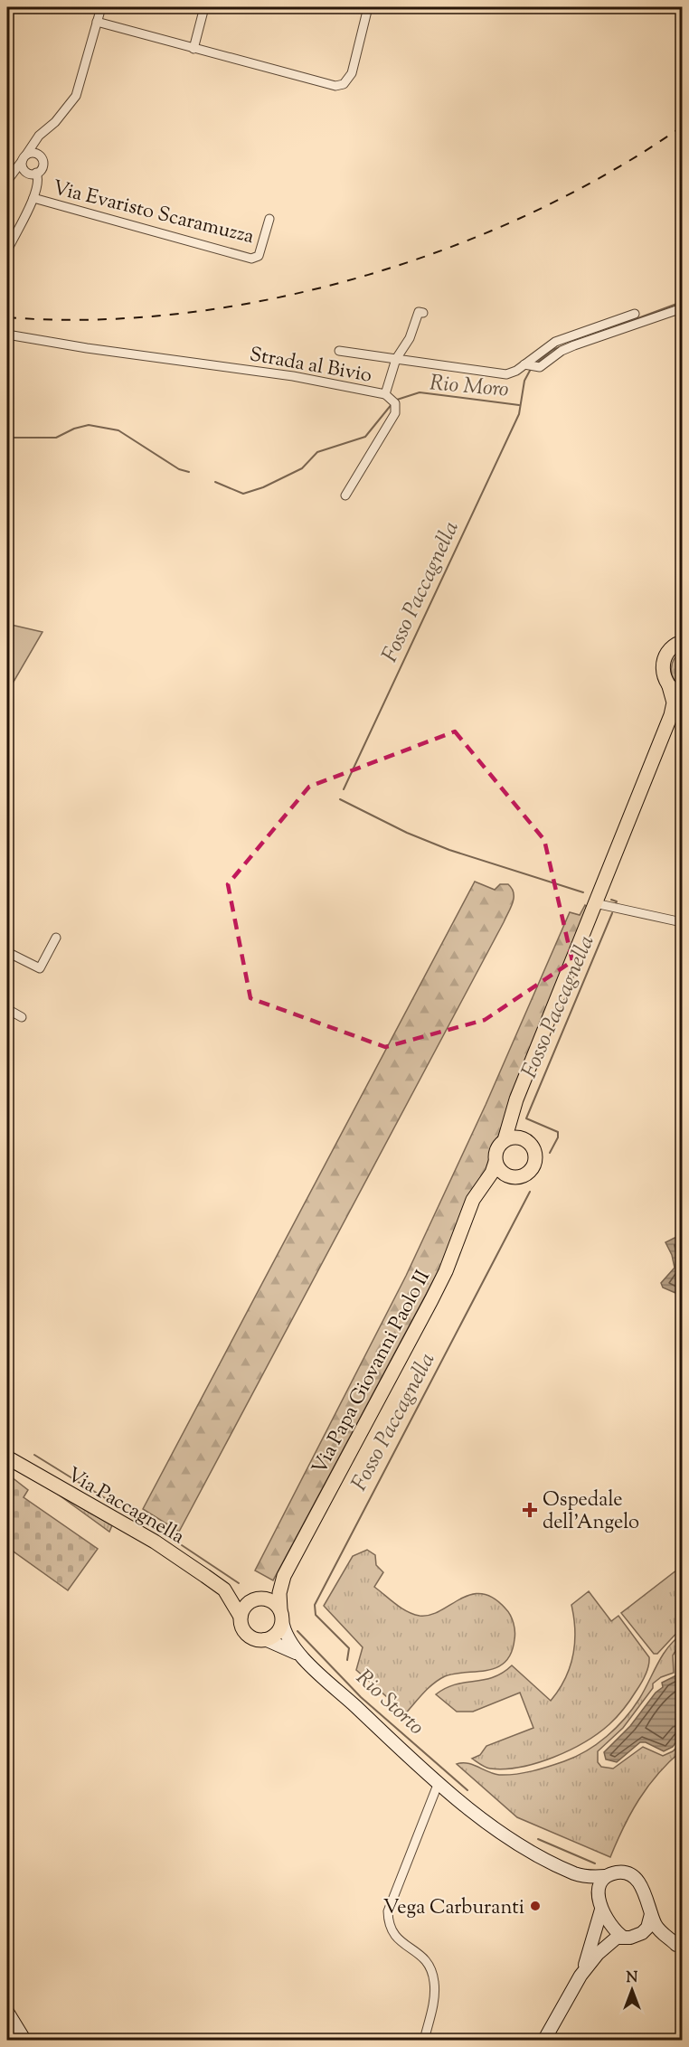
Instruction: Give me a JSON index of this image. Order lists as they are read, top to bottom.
{
  "streets": {
    "main road": ["Via Papa Giovanni Paolo II", "Via Paccagnella"],
    "street": ["Via Evaristo Scaramuzza", "Strada al Bivio"]
  },
  "crossings": [
    ["Via Papa Giovanni Paolo II", "Via Paccagnella"]
  ],
  "water": ["Rio Moro", "Fosso Paccagnella", "Rio Storto"],
  "places": {
    "health": ["Ospedale dell'Angelo"],
    "other": ["Vega Carburanti"]
  },
  "north": "top"
}
